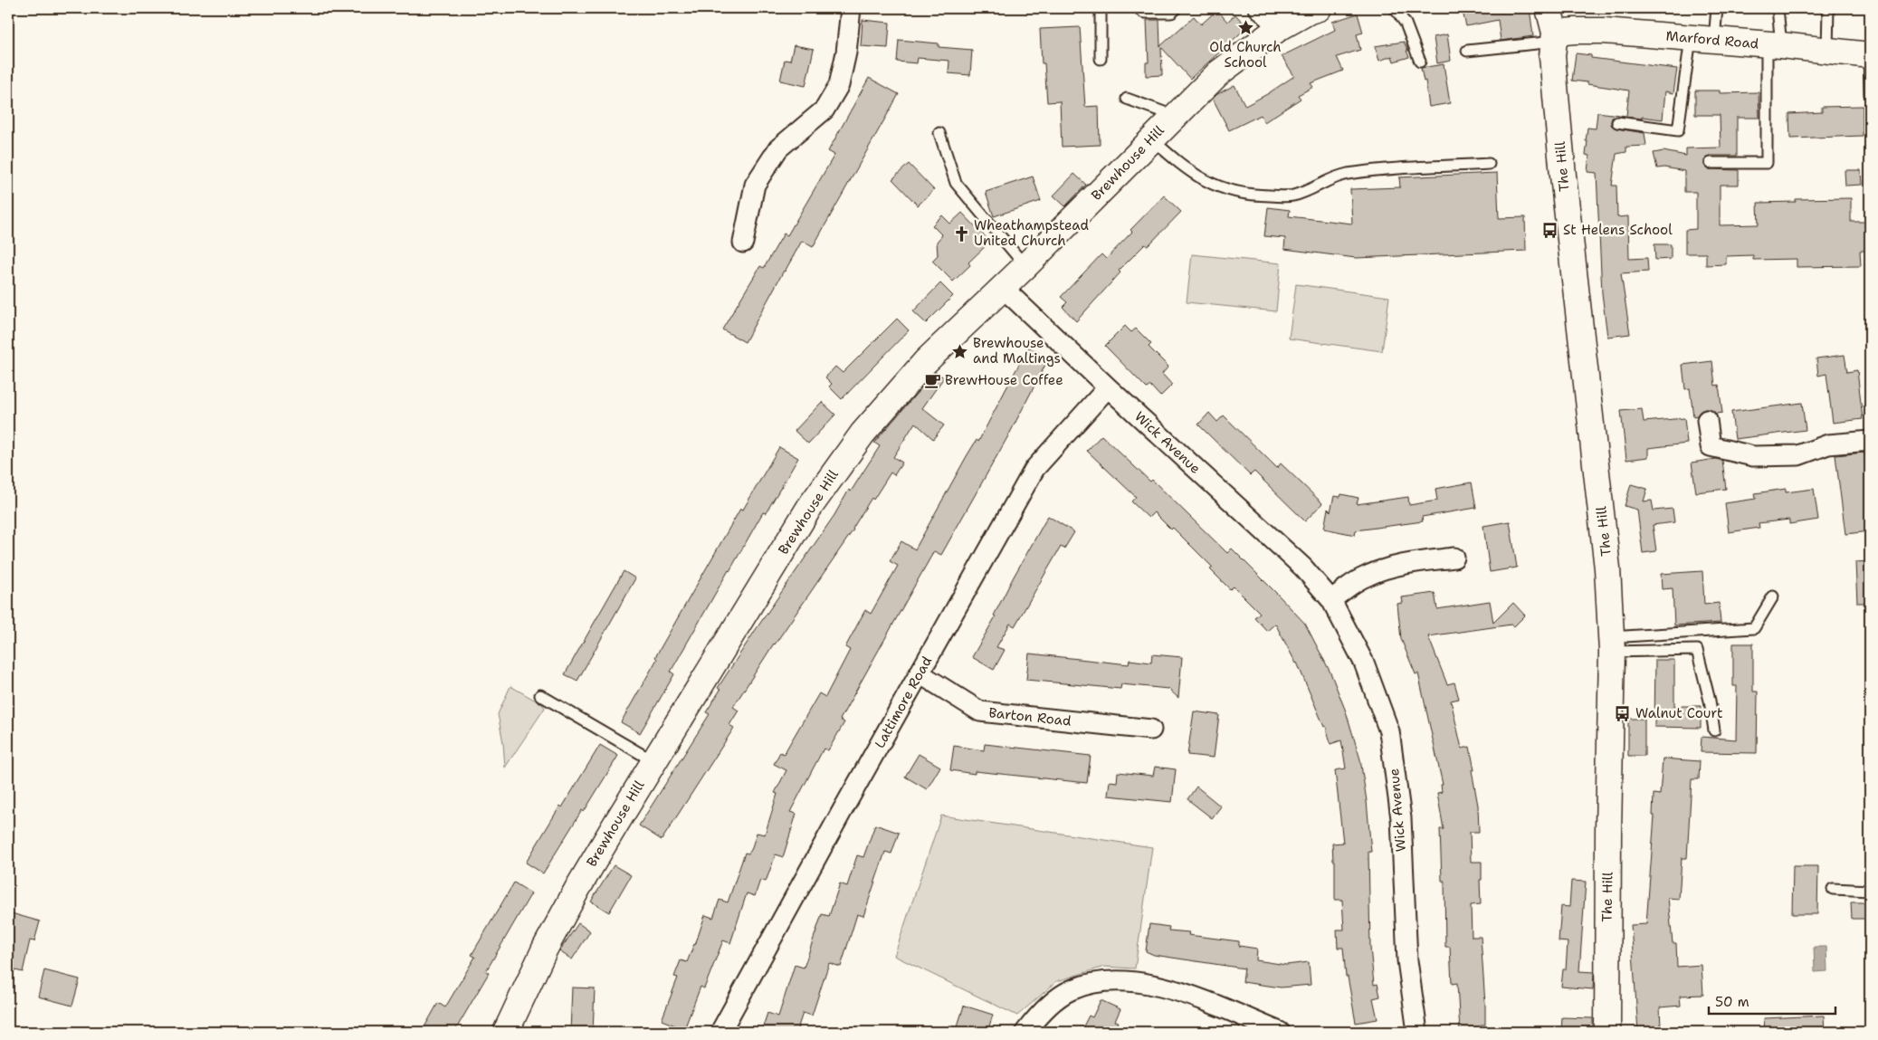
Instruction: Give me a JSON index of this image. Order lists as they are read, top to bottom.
{
  "streets": {
    "street": [
      "Marford Road",
      "Brewhouse Hill",
      "The Hill",
      "Wick Avenue",
      "Lattimore Road",
      "Barton Road"
    ]
  },
  "crossings": [
    ["Marford Road", "The Hill"],
    ["Brewhouse Hill", "Wick Avenue"],
    ["Wick Avenue", "Lattimore Road"],
    ["Lattimore Road", "Barton Road"]
  ],
  "places": {
    "place": ["Old Church School", "Brewhouse and Maltings"],
    "bus stop": ["St Helens School", "Walnut Court"],
    "church": ["Wheathampstead United Church"],
    "cafe": ["BrewHouse Coffee"]
  },
  "scale_bar": "50 m"
}
